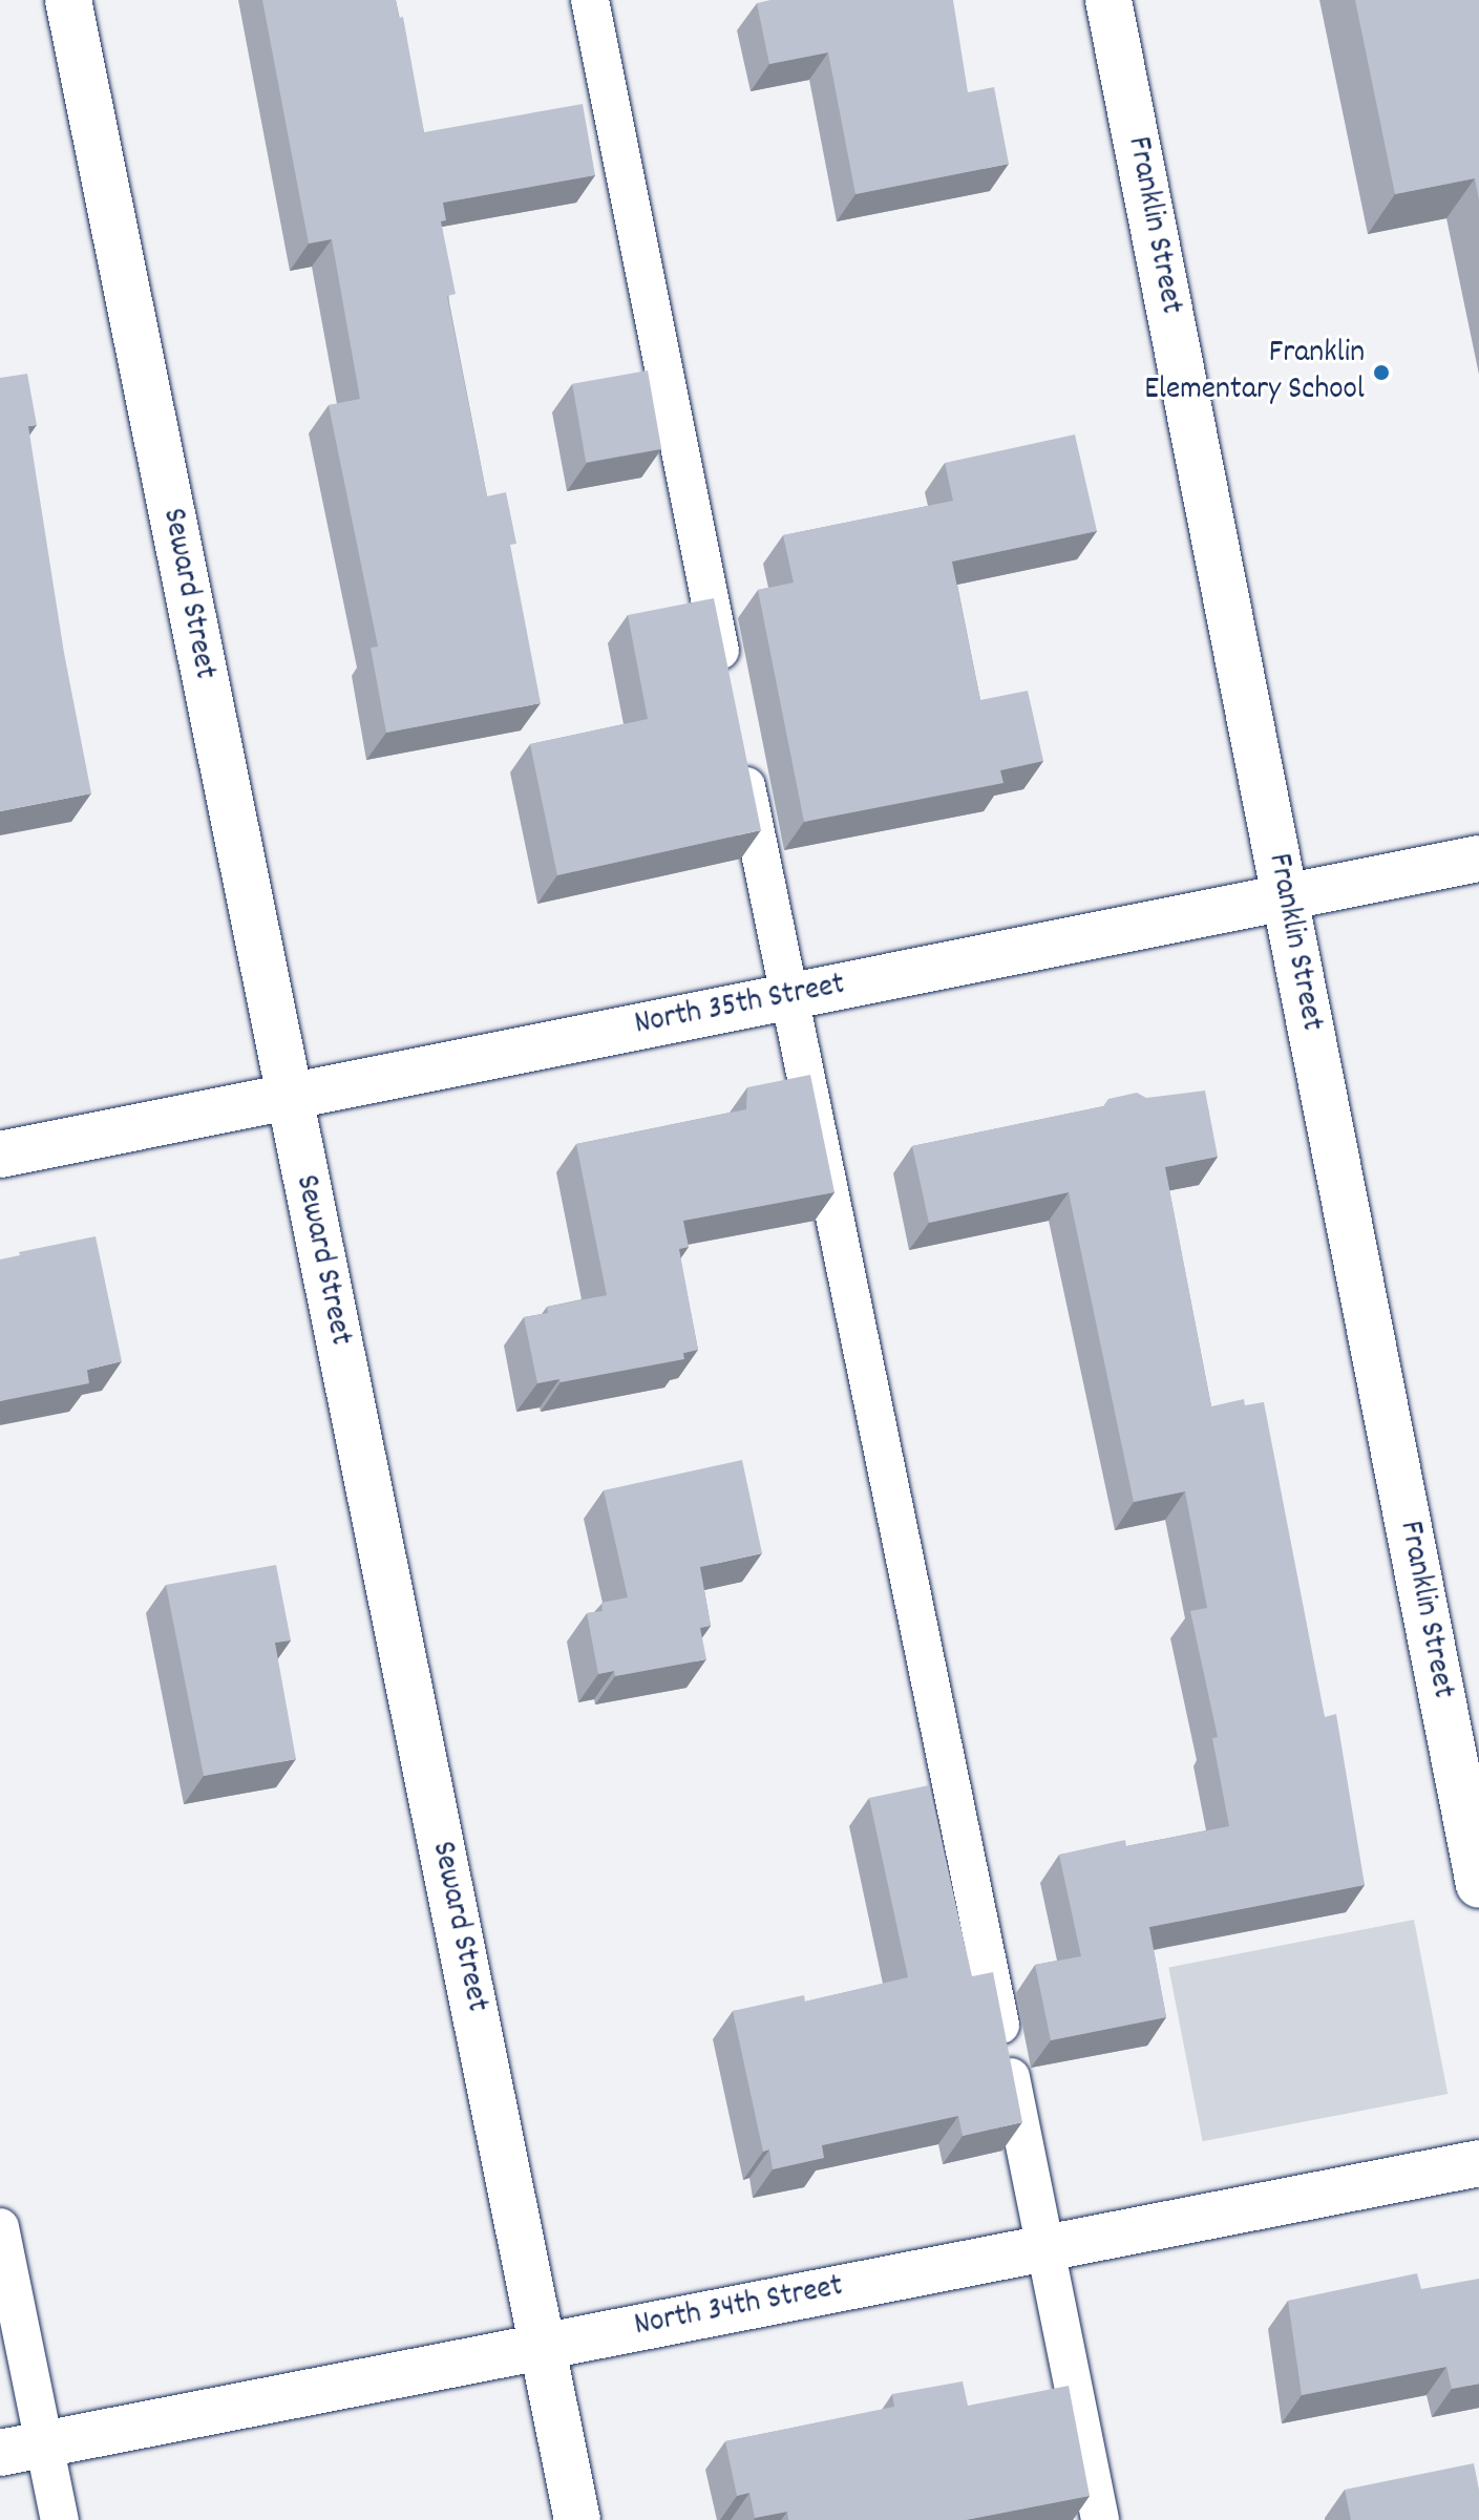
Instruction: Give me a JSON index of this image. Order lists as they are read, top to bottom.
{
  "streets": {
    "street": [
      "Franklin Street",
      "Seward Street",
      "North 35th Street",
      "North 34th Street"
    ]
  },
  "crossings": [
    ["Franklin Street", "North 35th Street"],
    ["Seward Street", "North 35th Street"],
    ["Seward Street", "North 34th Street"]
  ],
  "places": ["Franklin Elementary School"]
}
